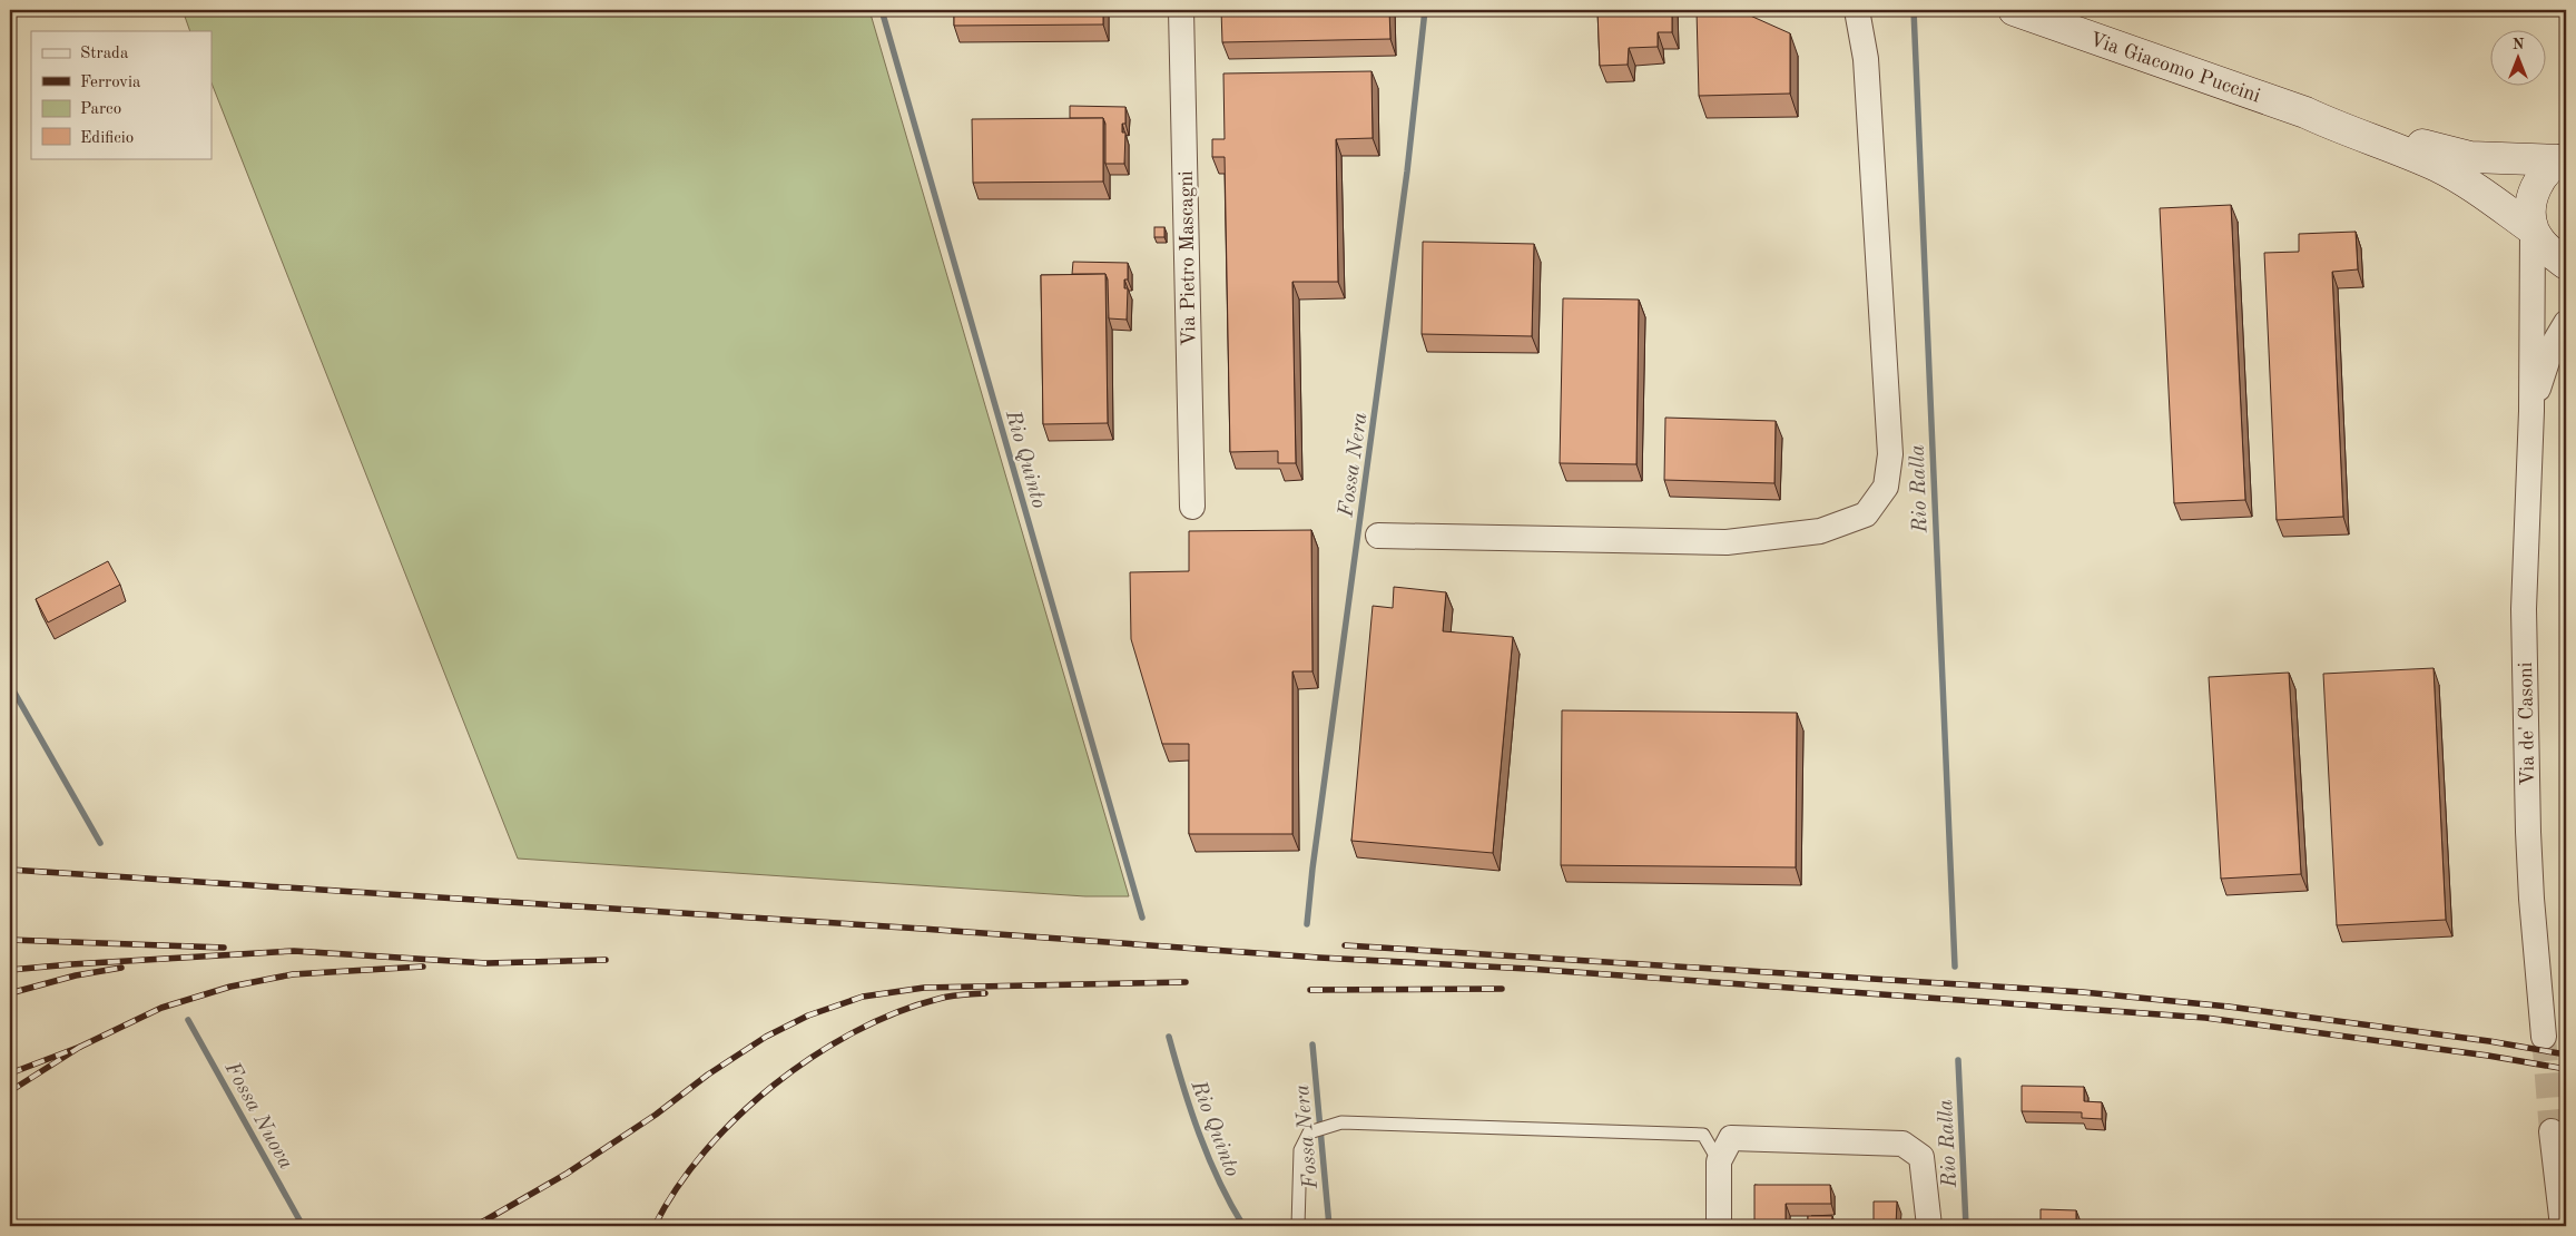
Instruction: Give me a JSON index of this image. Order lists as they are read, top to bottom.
{
  "streets": {
    "main road": ["Via Giacomo Puccini"],
    "street": ["Via Pietro Mascagni", "Via de' Casoni"]
  },
  "crossings": [
    ["Via Giacomo Puccini", "Via de' Casoni"]
  ],
  "water": [
    "Rio Quinto",
    "Fossa Nera",
    "Rio Ralla",
    "Fossa Nuova"
  ],
  "legend": [
    "Strada",
    "Ferrovia",
    "Parco",
    "Edificio"
  ],
  "north": "top"
}
